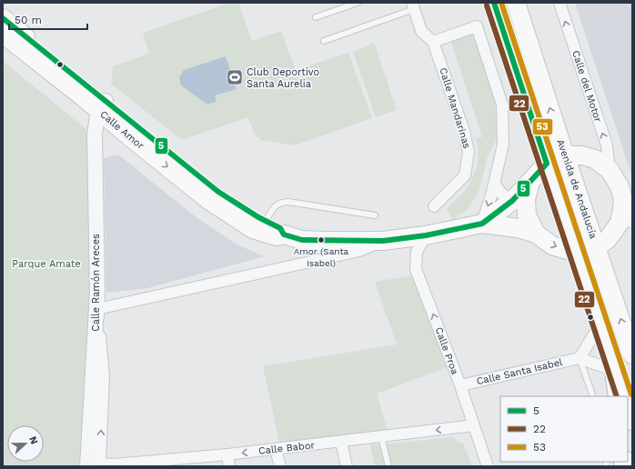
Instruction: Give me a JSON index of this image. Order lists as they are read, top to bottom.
{
  "streets": {
    "main road": ["Calle Amor", "Avenida de Andalucía"],
    "street": [
      "Calle del Motor",
      "Calle Mandarinas",
      "Calle Ramón Areces",
      "Calle Proa",
      "Calle Santa Isabel",
      "Calle Babor"
    ]
  },
  "crossings": [
    ["Calle Amor", "Avenida de Andalucía"],
    ["Calle Amor", "Calle Ramón Areces"],
    ["Calle Amor", "Calle Proa"],
    ["Calle Ramón Areces", "Calle Babor"],
    ["Calle Proa", "Calle Santa Isabel"],
    ["Calle Proa", "Calle Babor"]
  ],
  "one_way": ["Calle del Motor", "Calle Proa", "Calle Babor"],
  "parks": ["Parque Amate"],
  "places": {
    "sports": ["Club Deportivo Santa Aurelia"],
    "other": ["Amor (Santa Isabel)"]
  },
  "lines": ["transit line 5", "transit line 53", "transit line 22"],
  "legend": ["5", "22", "53"],
  "scale_bar": "50 m",
  "north": "right"
}
